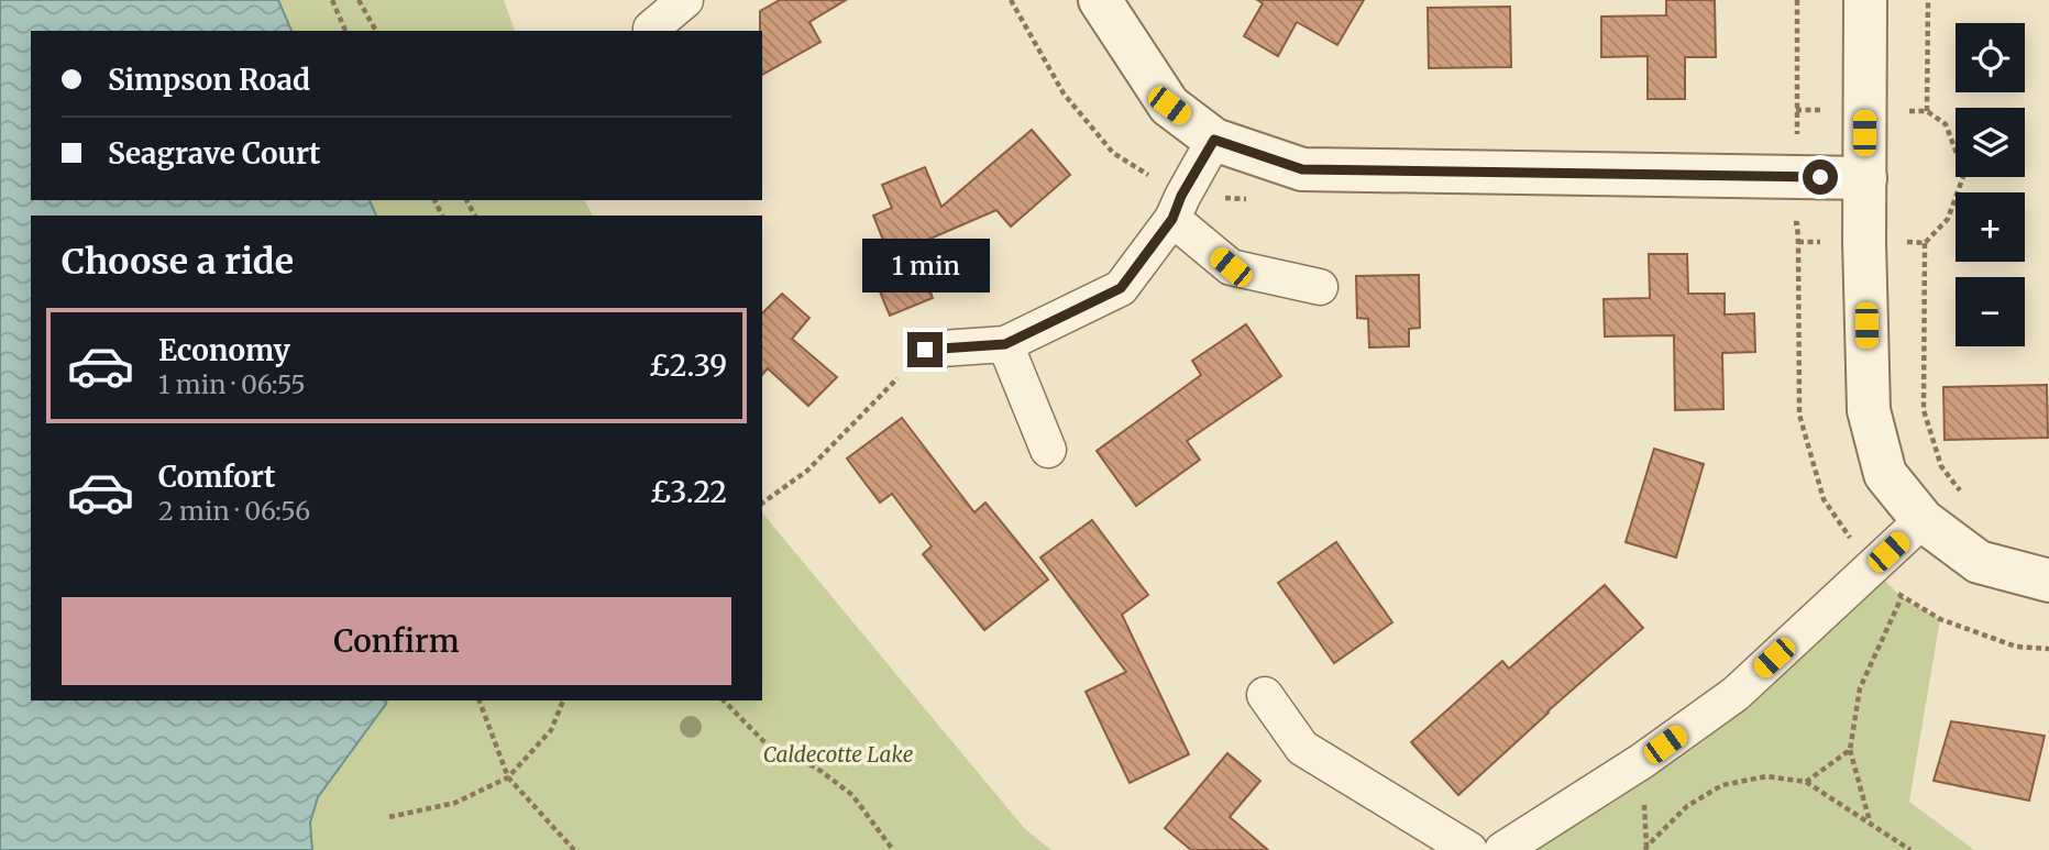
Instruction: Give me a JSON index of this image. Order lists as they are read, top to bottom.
{
  "parks": ["Caldecotte Lake"],
  "page": {
    "map_buttons": ["+", "−"],
    "banner": ["Simpson Road", "Seagrave Court"],
    "heading": "Choose a ride",
    "bubble": "1 min",
    "list": [
      {
        "name": "Economy",
        "note": "1 min · 06:55",
        "value": "£2.39"
      },
      {
        "name": "Comfort",
        "note": "2 min · 06:56",
        "value": "£3.22"
      }
    ],
    "buttons": "Confirm"
  }
}
